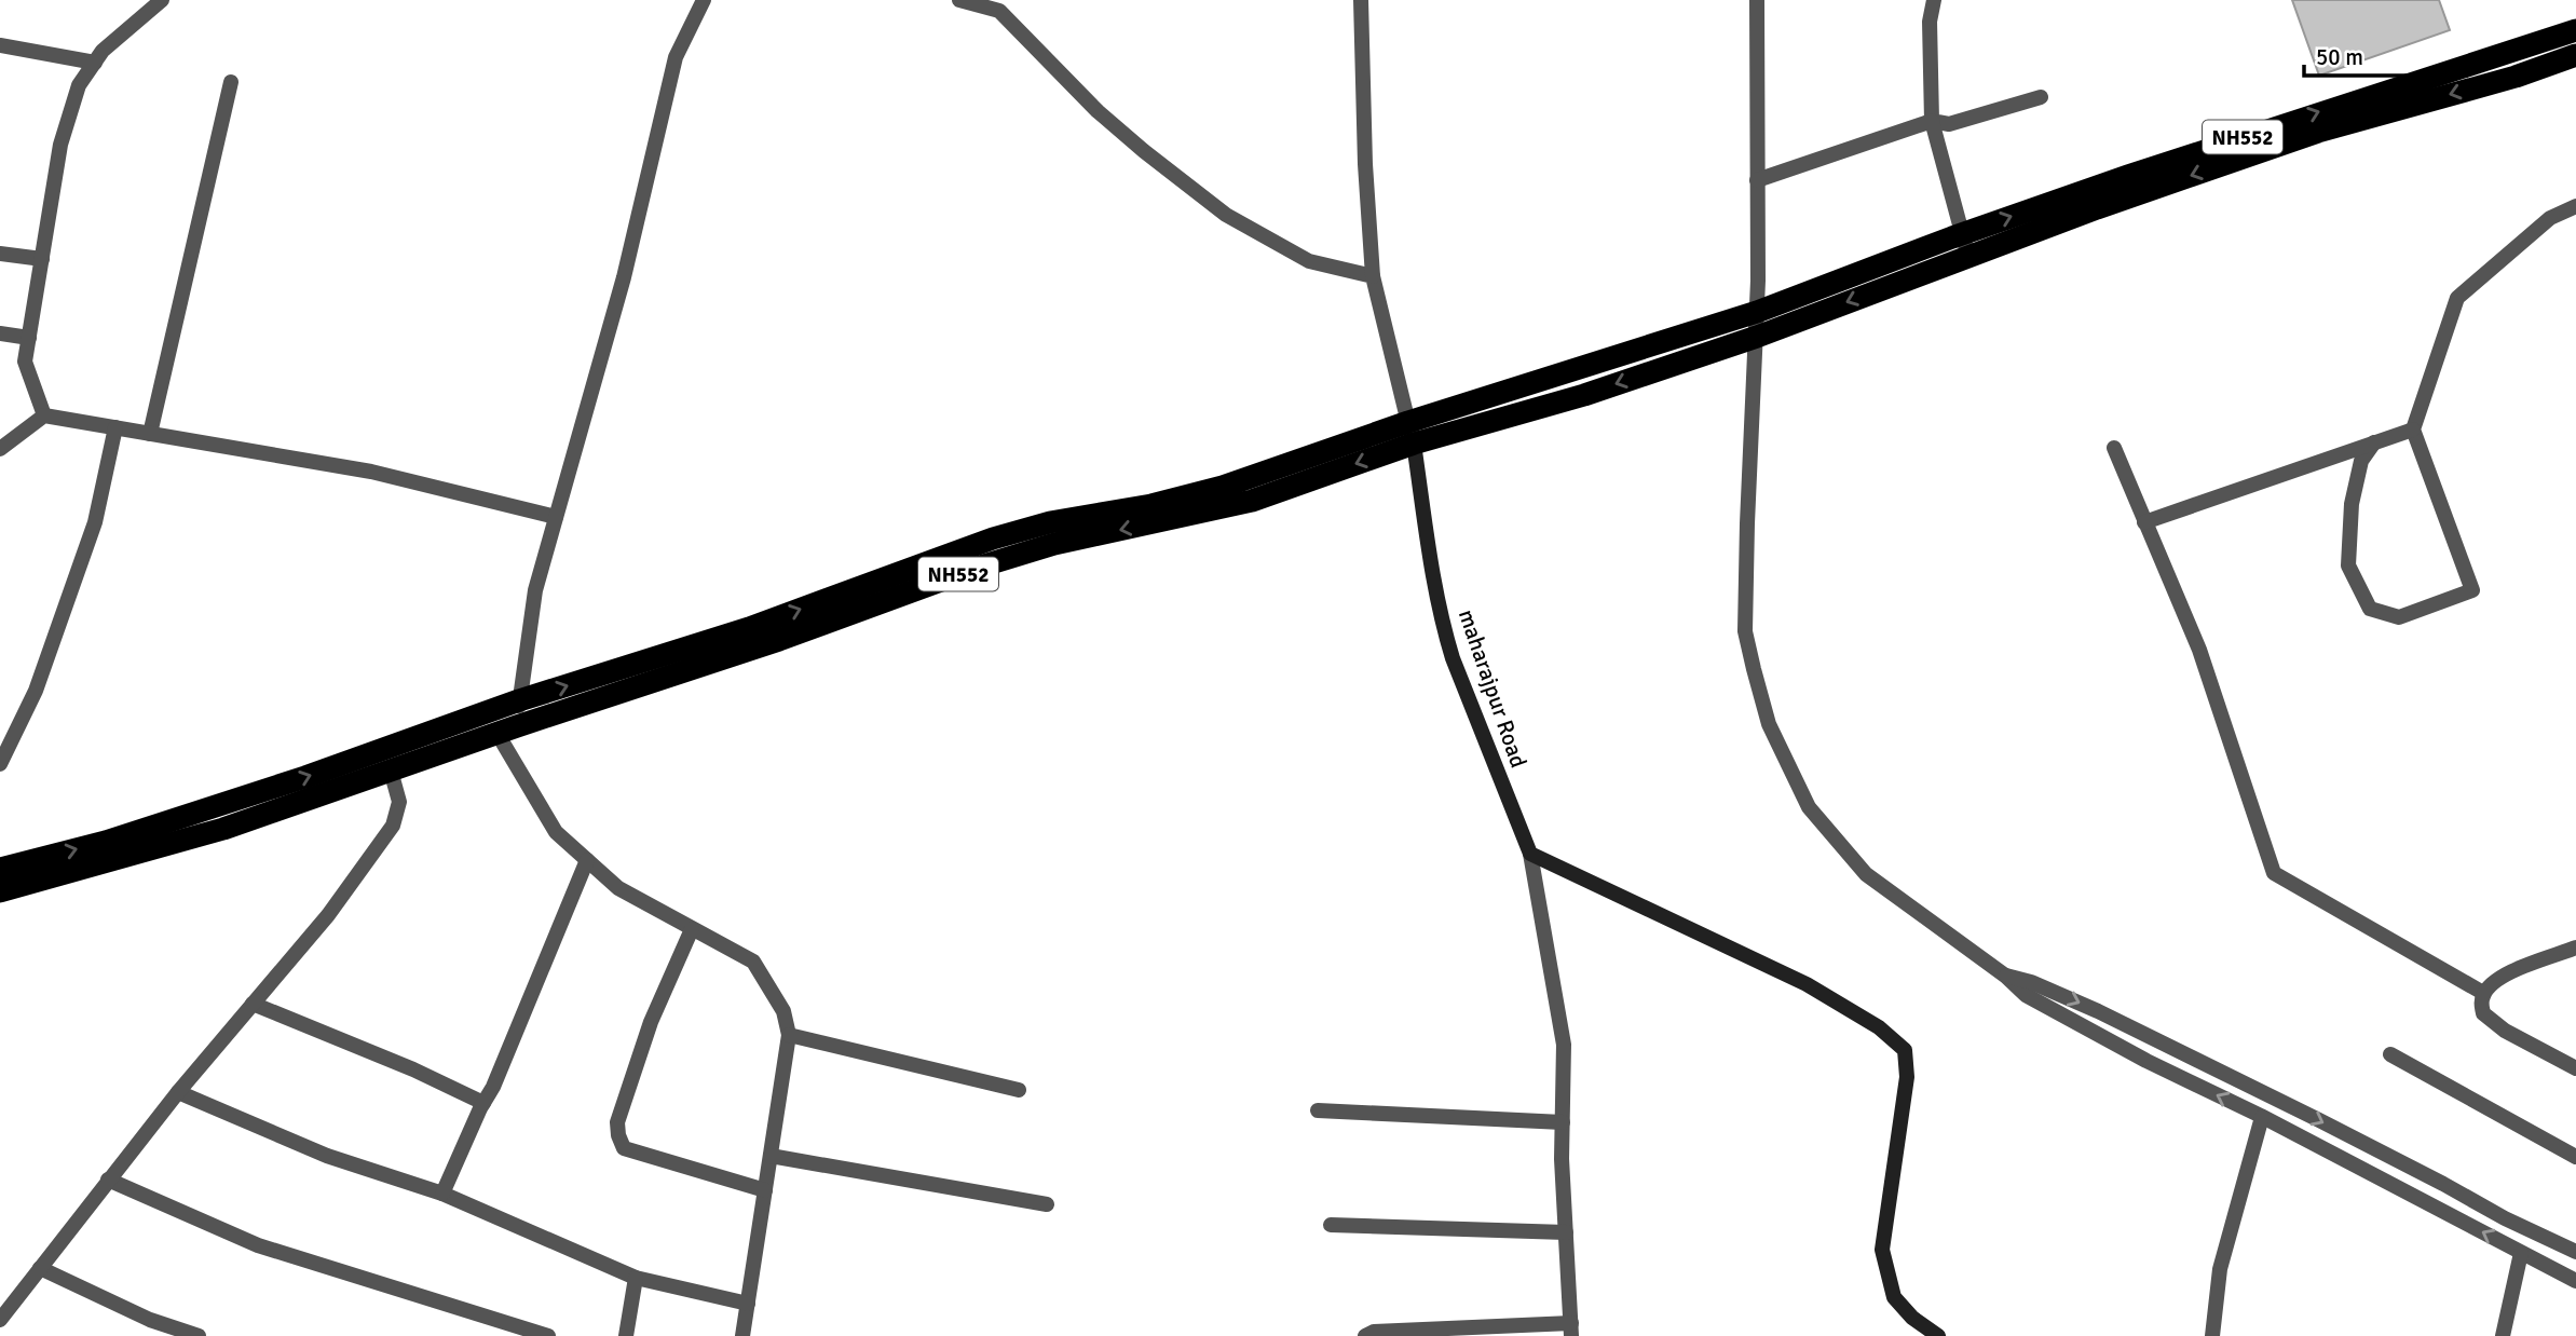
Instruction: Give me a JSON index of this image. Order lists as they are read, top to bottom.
{
  "streets": {
    "highway": ["NH552"],
    "street": ["maharajpur Road"]
  },
  "crossings": [
    ["NH552", "maharajpur Road"]
  ],
  "scale_bar": "50 m"
}
